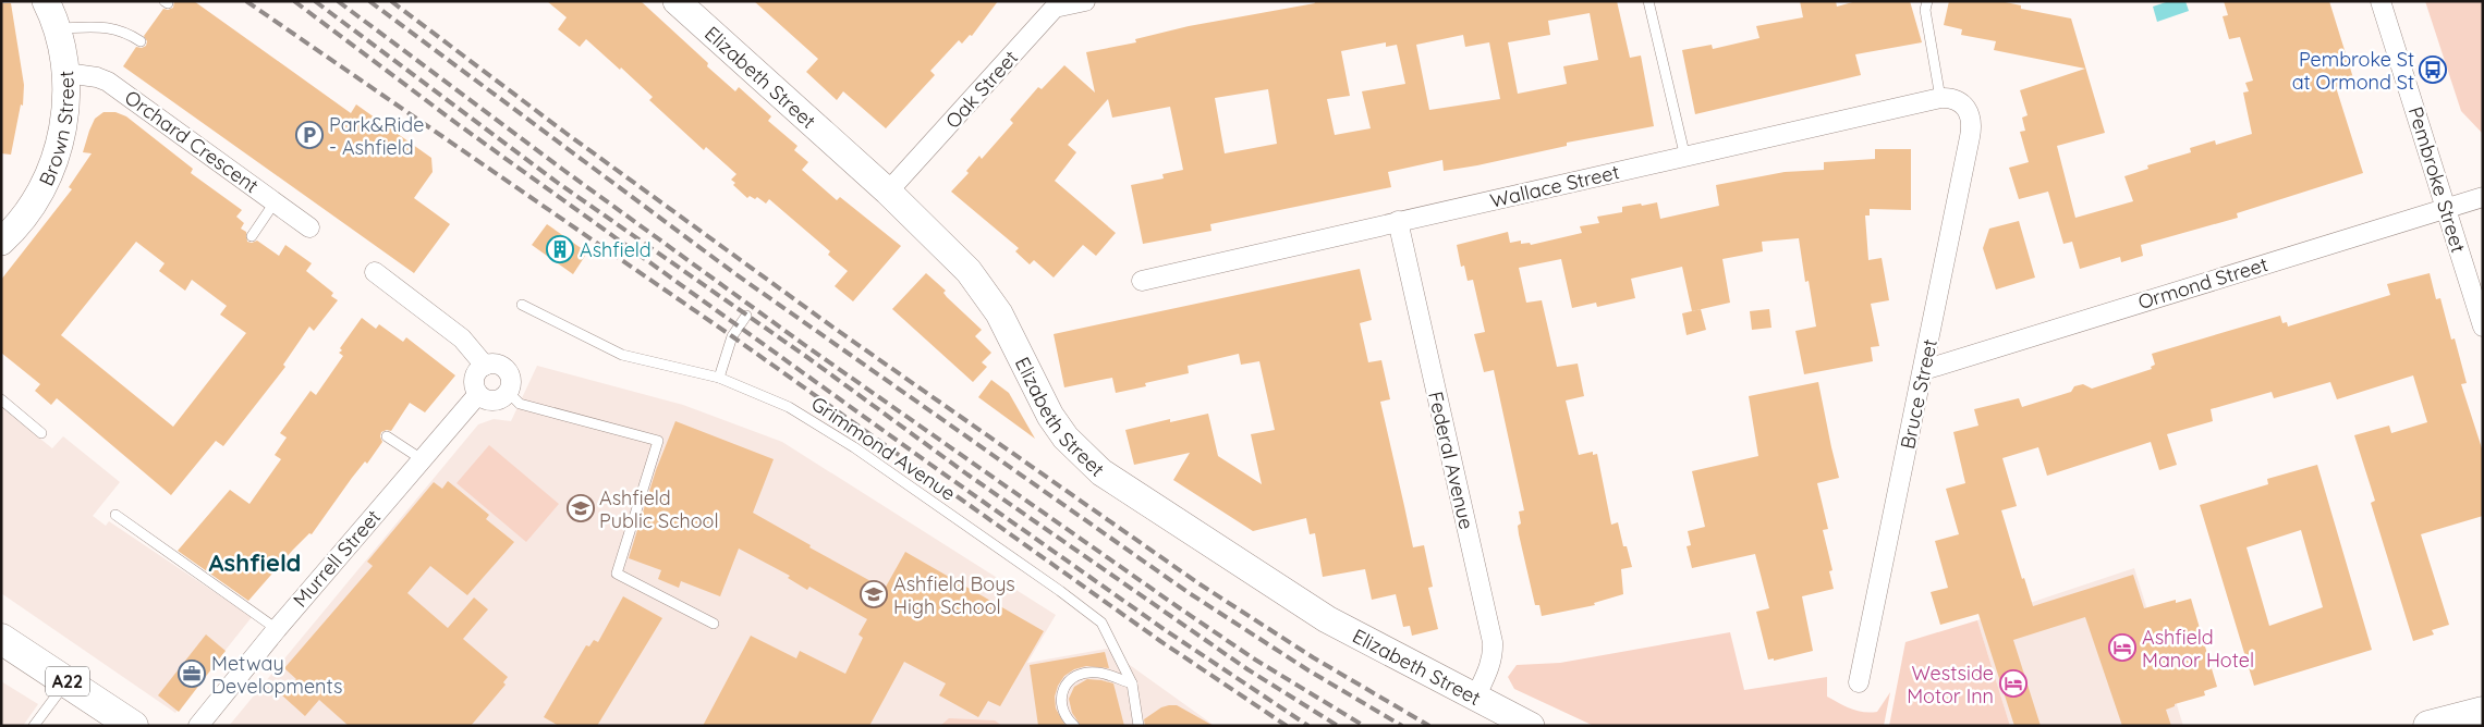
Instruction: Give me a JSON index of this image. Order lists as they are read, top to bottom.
{
  "streets": {
    "highway": ["A22"],
    "main road": ["Elizabeth Street", "Brown Street"],
    "street": [
      "Oak Street",
      "Orchard Crescent",
      "Pembroke Street",
      "Wallace Street",
      "Ormond Street",
      "Bruce Street",
      "Federal Avenue",
      "Murrell Street"
    ],
    "lane": ["Grimmond Avenue"]
  },
  "crossings": [
    ["Elizabeth Street", "Oak Street"],
    ["Elizabeth Street", "Federal Avenue"],
    ["Brown Street", "Orchard Crescent"],
    ["Pembroke Street", "Ormond Street"],
    ["Wallace Street", "Bruce Street"],
    ["Wallace Street", "Federal Avenue"],
    ["Ormond Street", "Bruce Street"]
  ],
  "districts": ["Ashfield"],
  "places": {
    "bus stop": ["Pembroke St at Ormond St"],
    "parking": ["Park&Ride - Ashfield"],
    "building": ["Ashfield"],
    "school or university": ["Ashfield Public School", "Ashfield Boys High School"],
    "hotel": ["Ashfield Manor Hotel", "Westside Motor Inn"],
    "office": ["Metway Developments"]
  }
}
